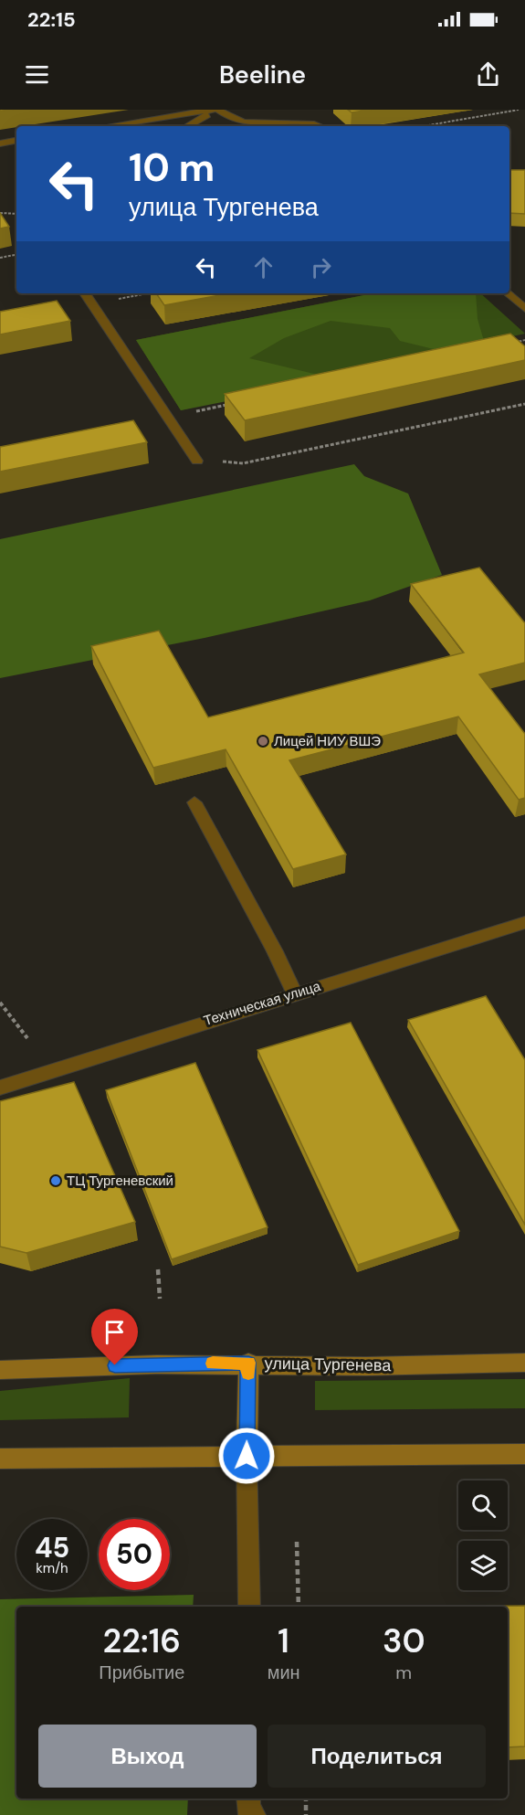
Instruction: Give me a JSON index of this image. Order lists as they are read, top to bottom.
{
  "streets": {
    "main road": ["улица Тургенева"],
    "street": ["Техническая улица"]
  },
  "places": ["Лицей НИУ ВШЭ", "ТЦ Тургеневский"],
  "page": {
    "status": "22:15",
    "header": "Beeline",
    "turn": ["10 m", "улица Тургенева"],
    "speed": "45 km/h",
    "limit": "50",
    "eta": [
      "22:16",
      "Прибытие",
      "1",
      "мин",
      "30",
      "m"
    ],
    "buttons": ["Выход", "Поделиться"]
  }
}
